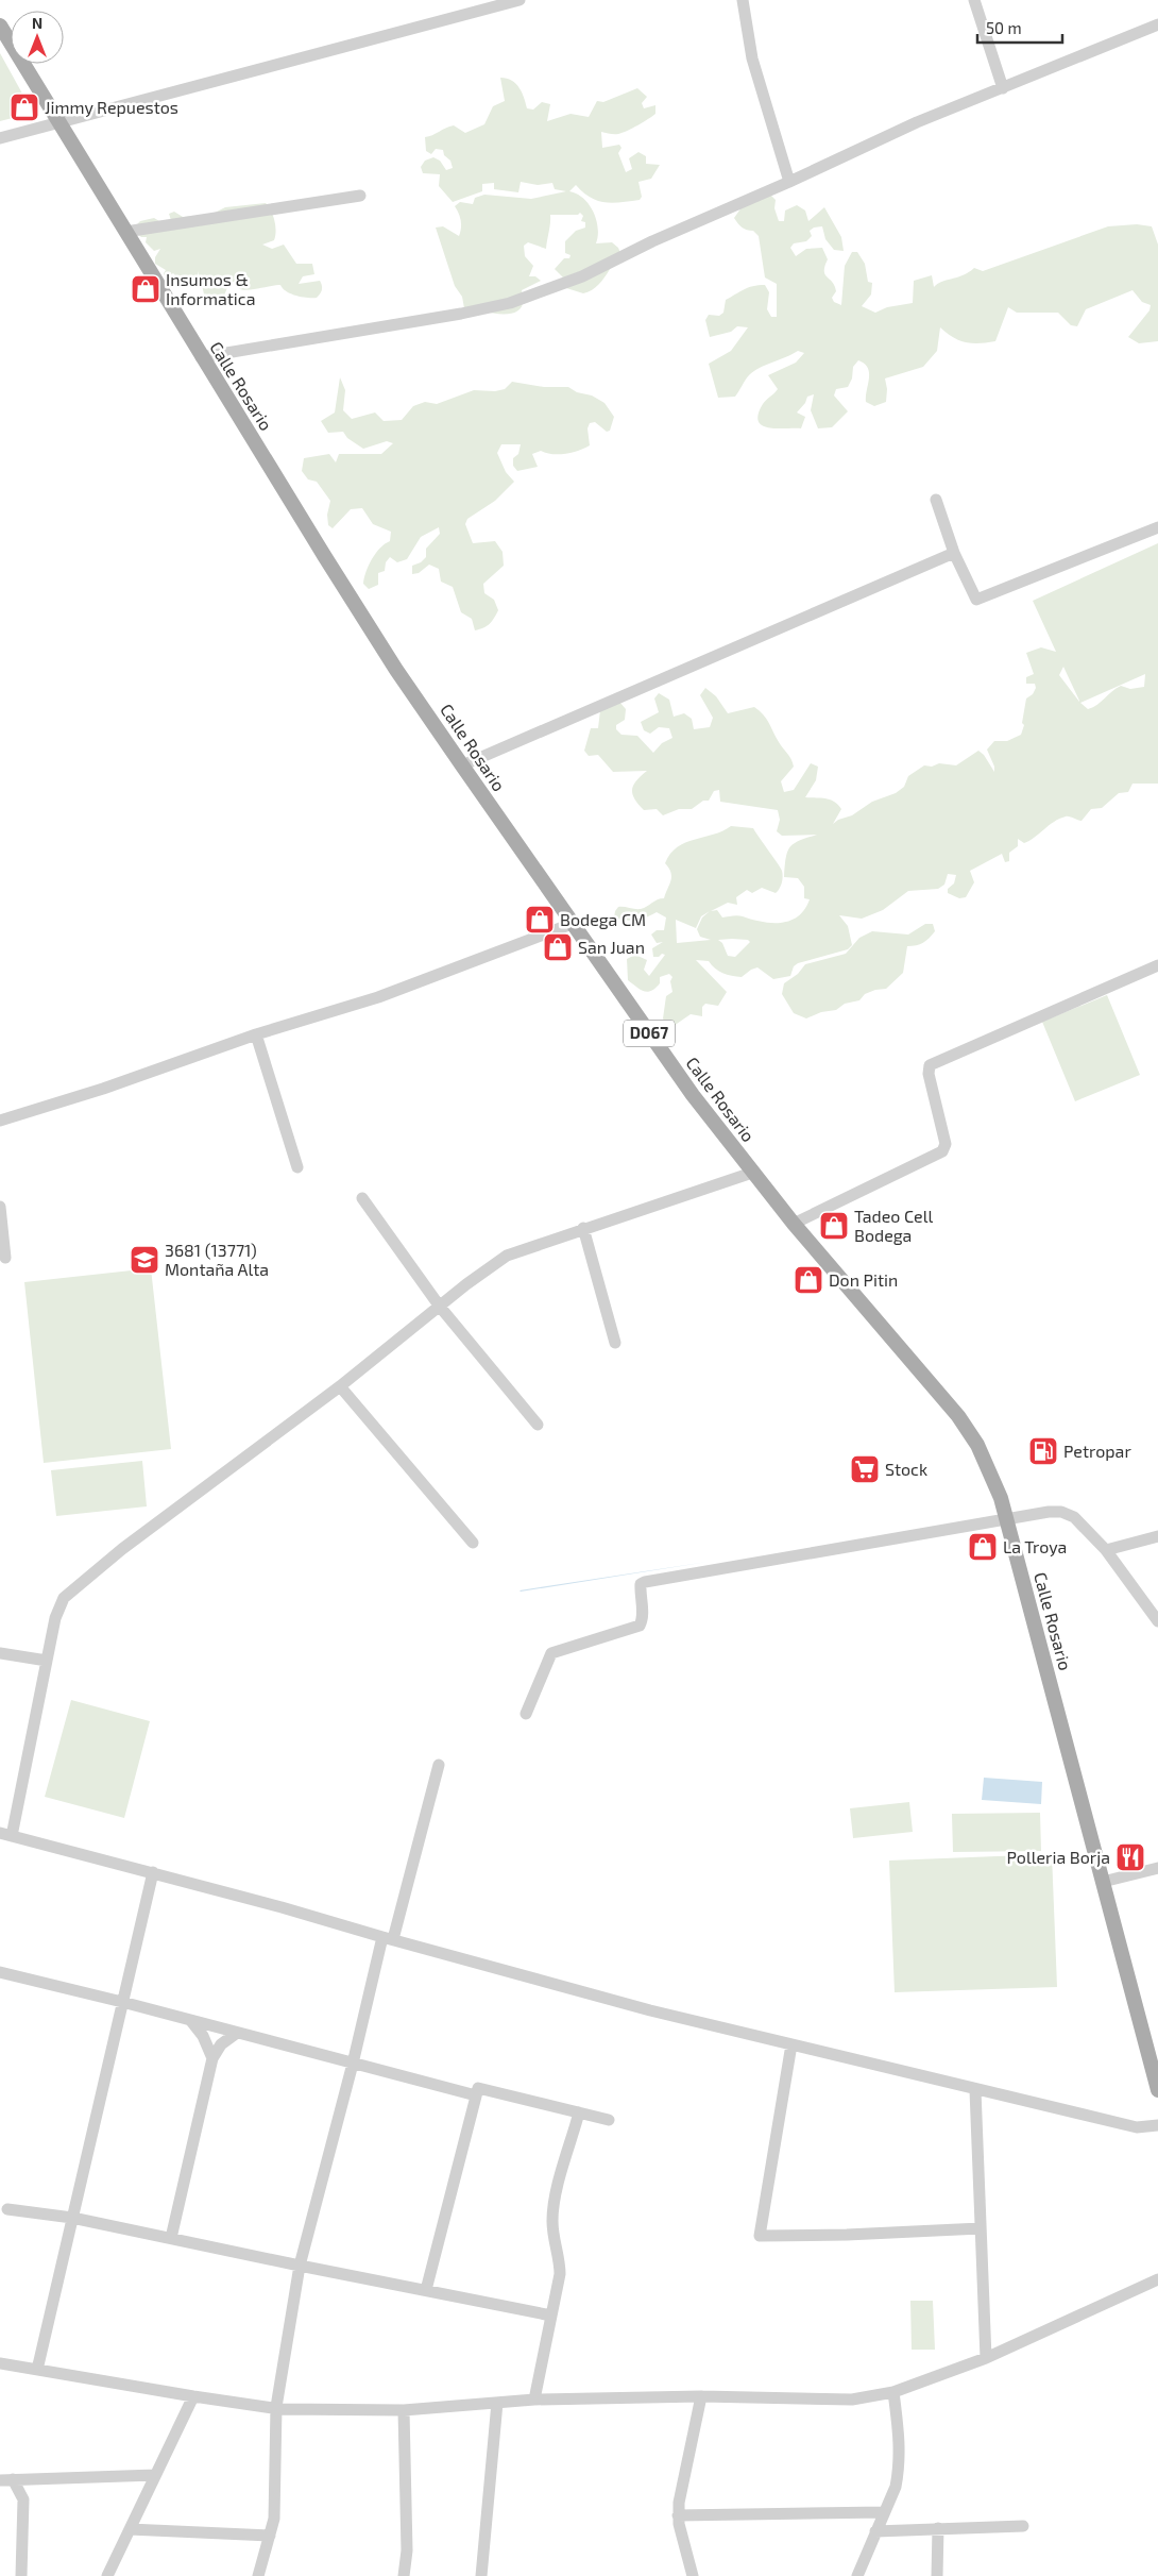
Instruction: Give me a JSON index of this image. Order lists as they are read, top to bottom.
{
  "streets": {
    "main road": ["Calle Rosario", "D067"]
  },
  "places": {
    "shop": [
      "Jimmy Repuestos",
      "Insumos & Informatica",
      "Bodega CM",
      "San Juan",
      "Tadeo Cell Bodega",
      "Don Pitin",
      "La Troya"
    ],
    "school or university": ["3681 (13771) Montaña Alta"],
    "fuel station": ["Petropar"],
    "supermarket": ["Stock"],
    "restaurant": ["Polleria Borja"]
  },
  "scale_bar": "50 m",
  "north": "top"
}
